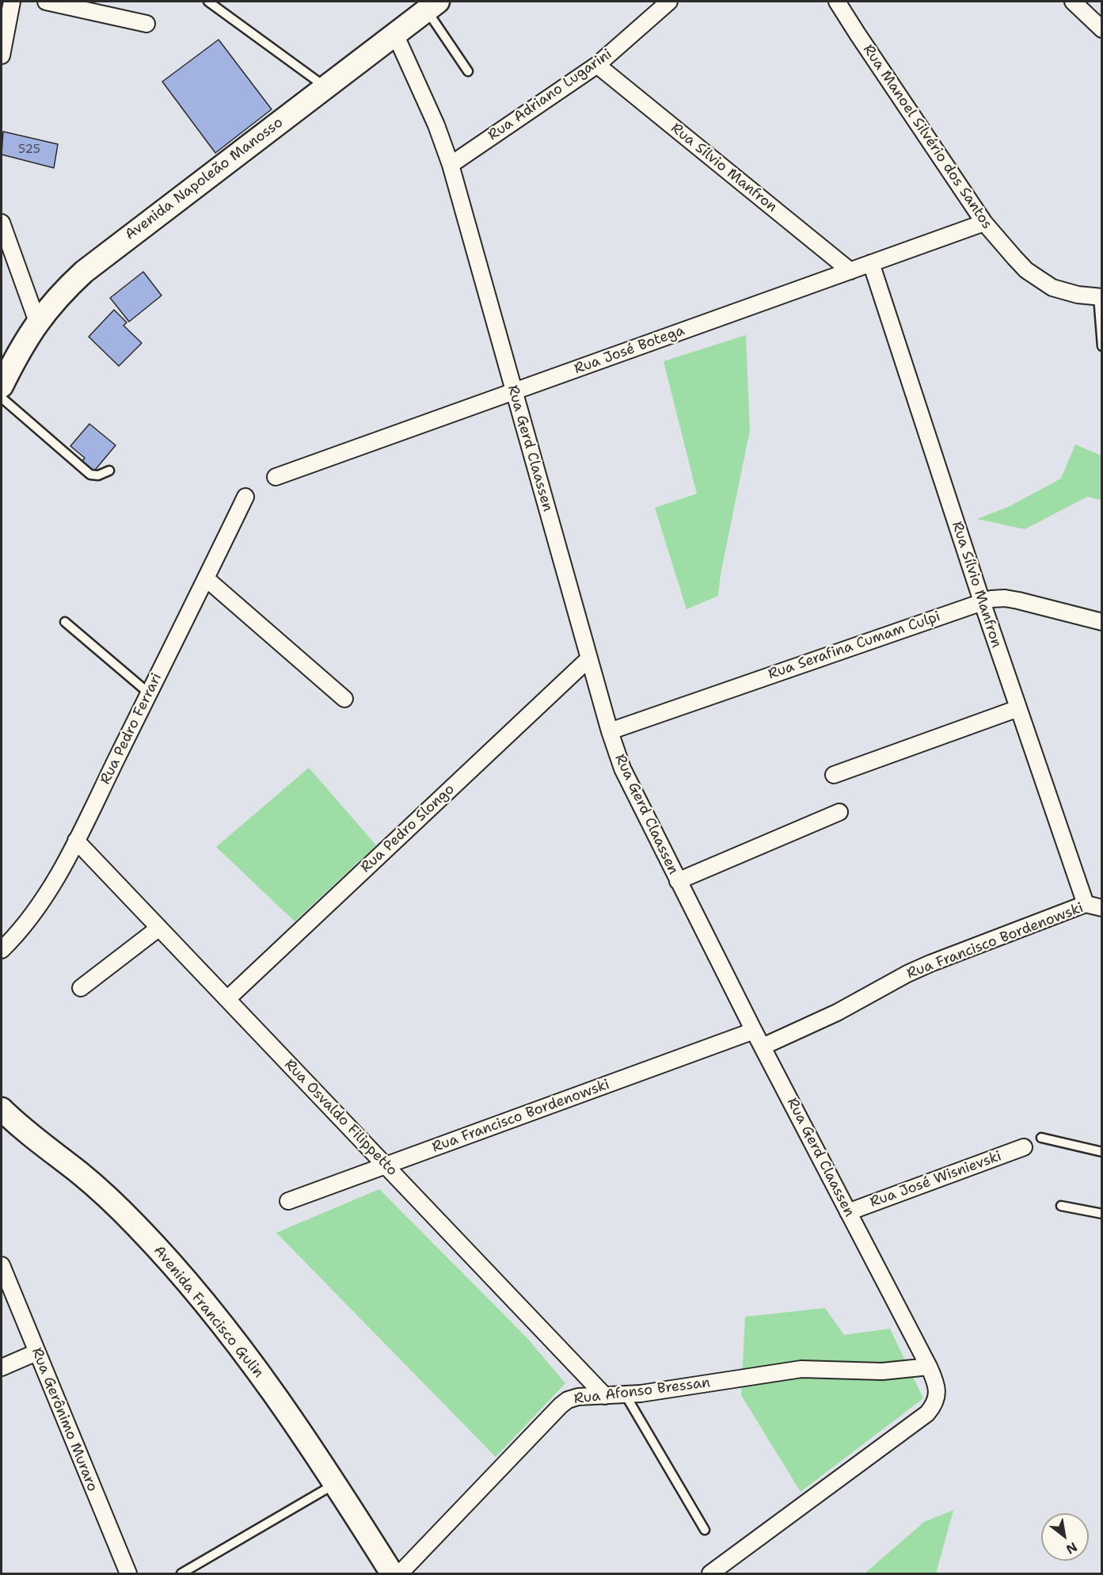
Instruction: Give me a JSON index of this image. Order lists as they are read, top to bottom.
{
  "streets": {
    "street": [
      "Rua Adriano Lugarini",
      "Rua Manoel Silvério dos Santos",
      "Rua Sílvio Manfron",
      "Avenida Napoleão Manosso",
      "Rua José Botega",
      "Rua Gerd Claassen",
      "Rua Serafina Cumam Culpi",
      "Rua Pedro Ferrari",
      "Rua Pedro Slongo",
      "Rua Francisco Bordenowski",
      "Rua Osvaldo Filippetto",
      "Rua José Wisnievski",
      "Avenida Francisco Gulin",
      "Rua Afonso Bressan",
      "Rua Gerônimo Muraro"
    ]
  },
  "crossings": [
    ["Rua Adriano Lugarini", "Rua Sílvio Manfron"],
    ["Rua Adriano Lugarini", "Rua Gerd Claassen"],
    ["Rua Manoel Silvério dos Santos", "Rua José Botega"],
    ["Rua Sílvio Manfron", "Rua José Botega"],
    ["Rua Sílvio Manfron", "Rua Serafina Cumam Culpi"],
    ["Rua Sílvio Manfron", "Rua Francisco Bordenowski"],
    ["Avenida Napoleão Manosso", "Rua Gerd Claassen"],
    ["Rua José Botega", "Rua Gerd Claassen"],
    ["Rua Gerd Claassen", "Rua Serafina Cumam Culpi"],
    ["Rua Gerd Claassen", "Rua Pedro Slongo"],
    ["Rua Gerd Claassen", "Rua Francisco Bordenowski"],
    ["Rua Gerd Claassen", "Rua José Wisnievski"],
    ["Rua Gerd Claassen", "Rua Afonso Bressan"],
    ["Rua Pedro Ferrari", "Rua Osvaldo Filippetto"],
    ["Rua Pedro Slongo", "Rua Osvaldo Filippetto"],
    ["Rua Francisco Bordenowski", "Rua Osvaldo Filippetto"],
    ["Rua Osvaldo Filippetto", "Rua Afonso Bressan"]
  ],
  "house_numbers": ["525"],
  "north": "bottom right"
}
